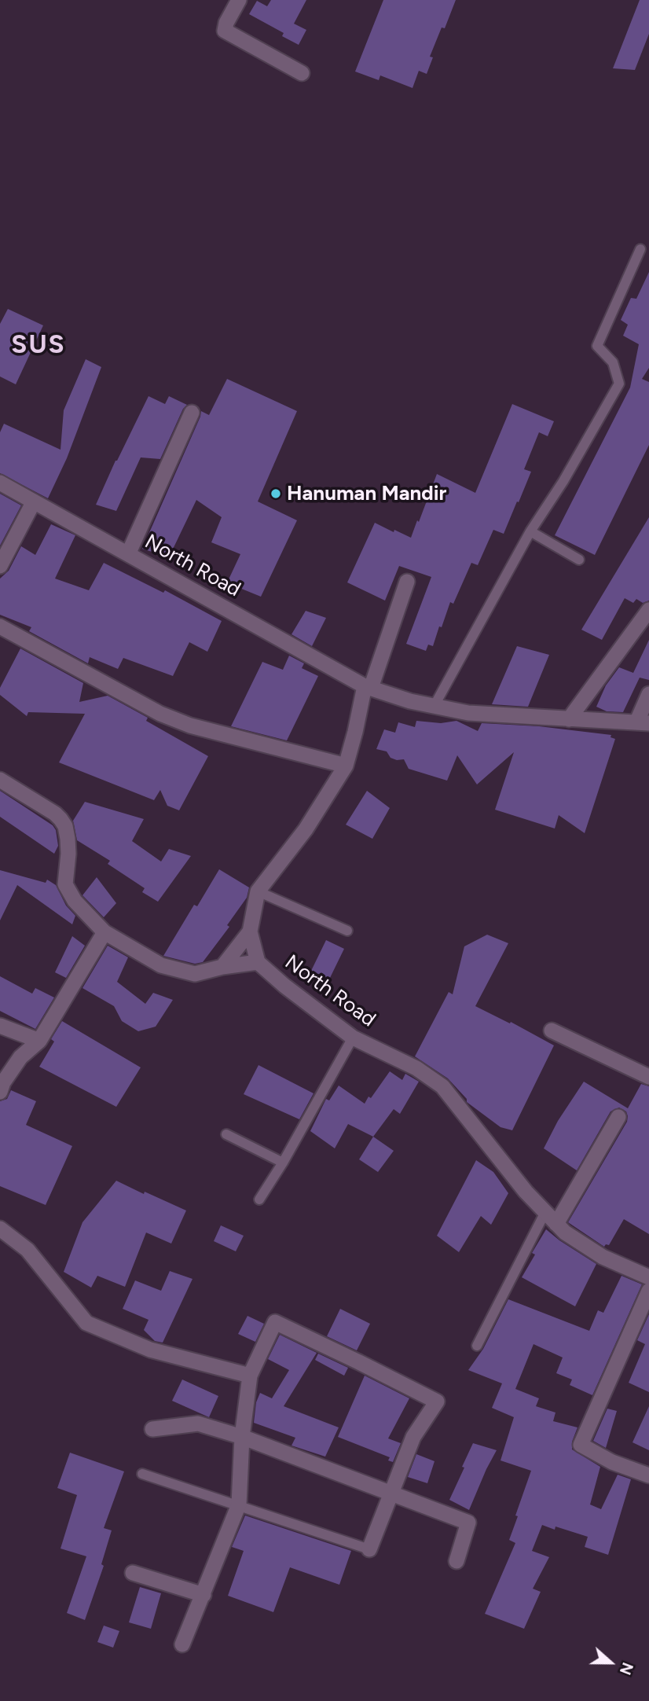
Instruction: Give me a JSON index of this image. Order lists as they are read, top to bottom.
{
  "streets": {
    "street": ["North Road"]
  },
  "districts": ["SUS"],
  "places": ["Hanuman Mandir"],
  "north": "right"
}
